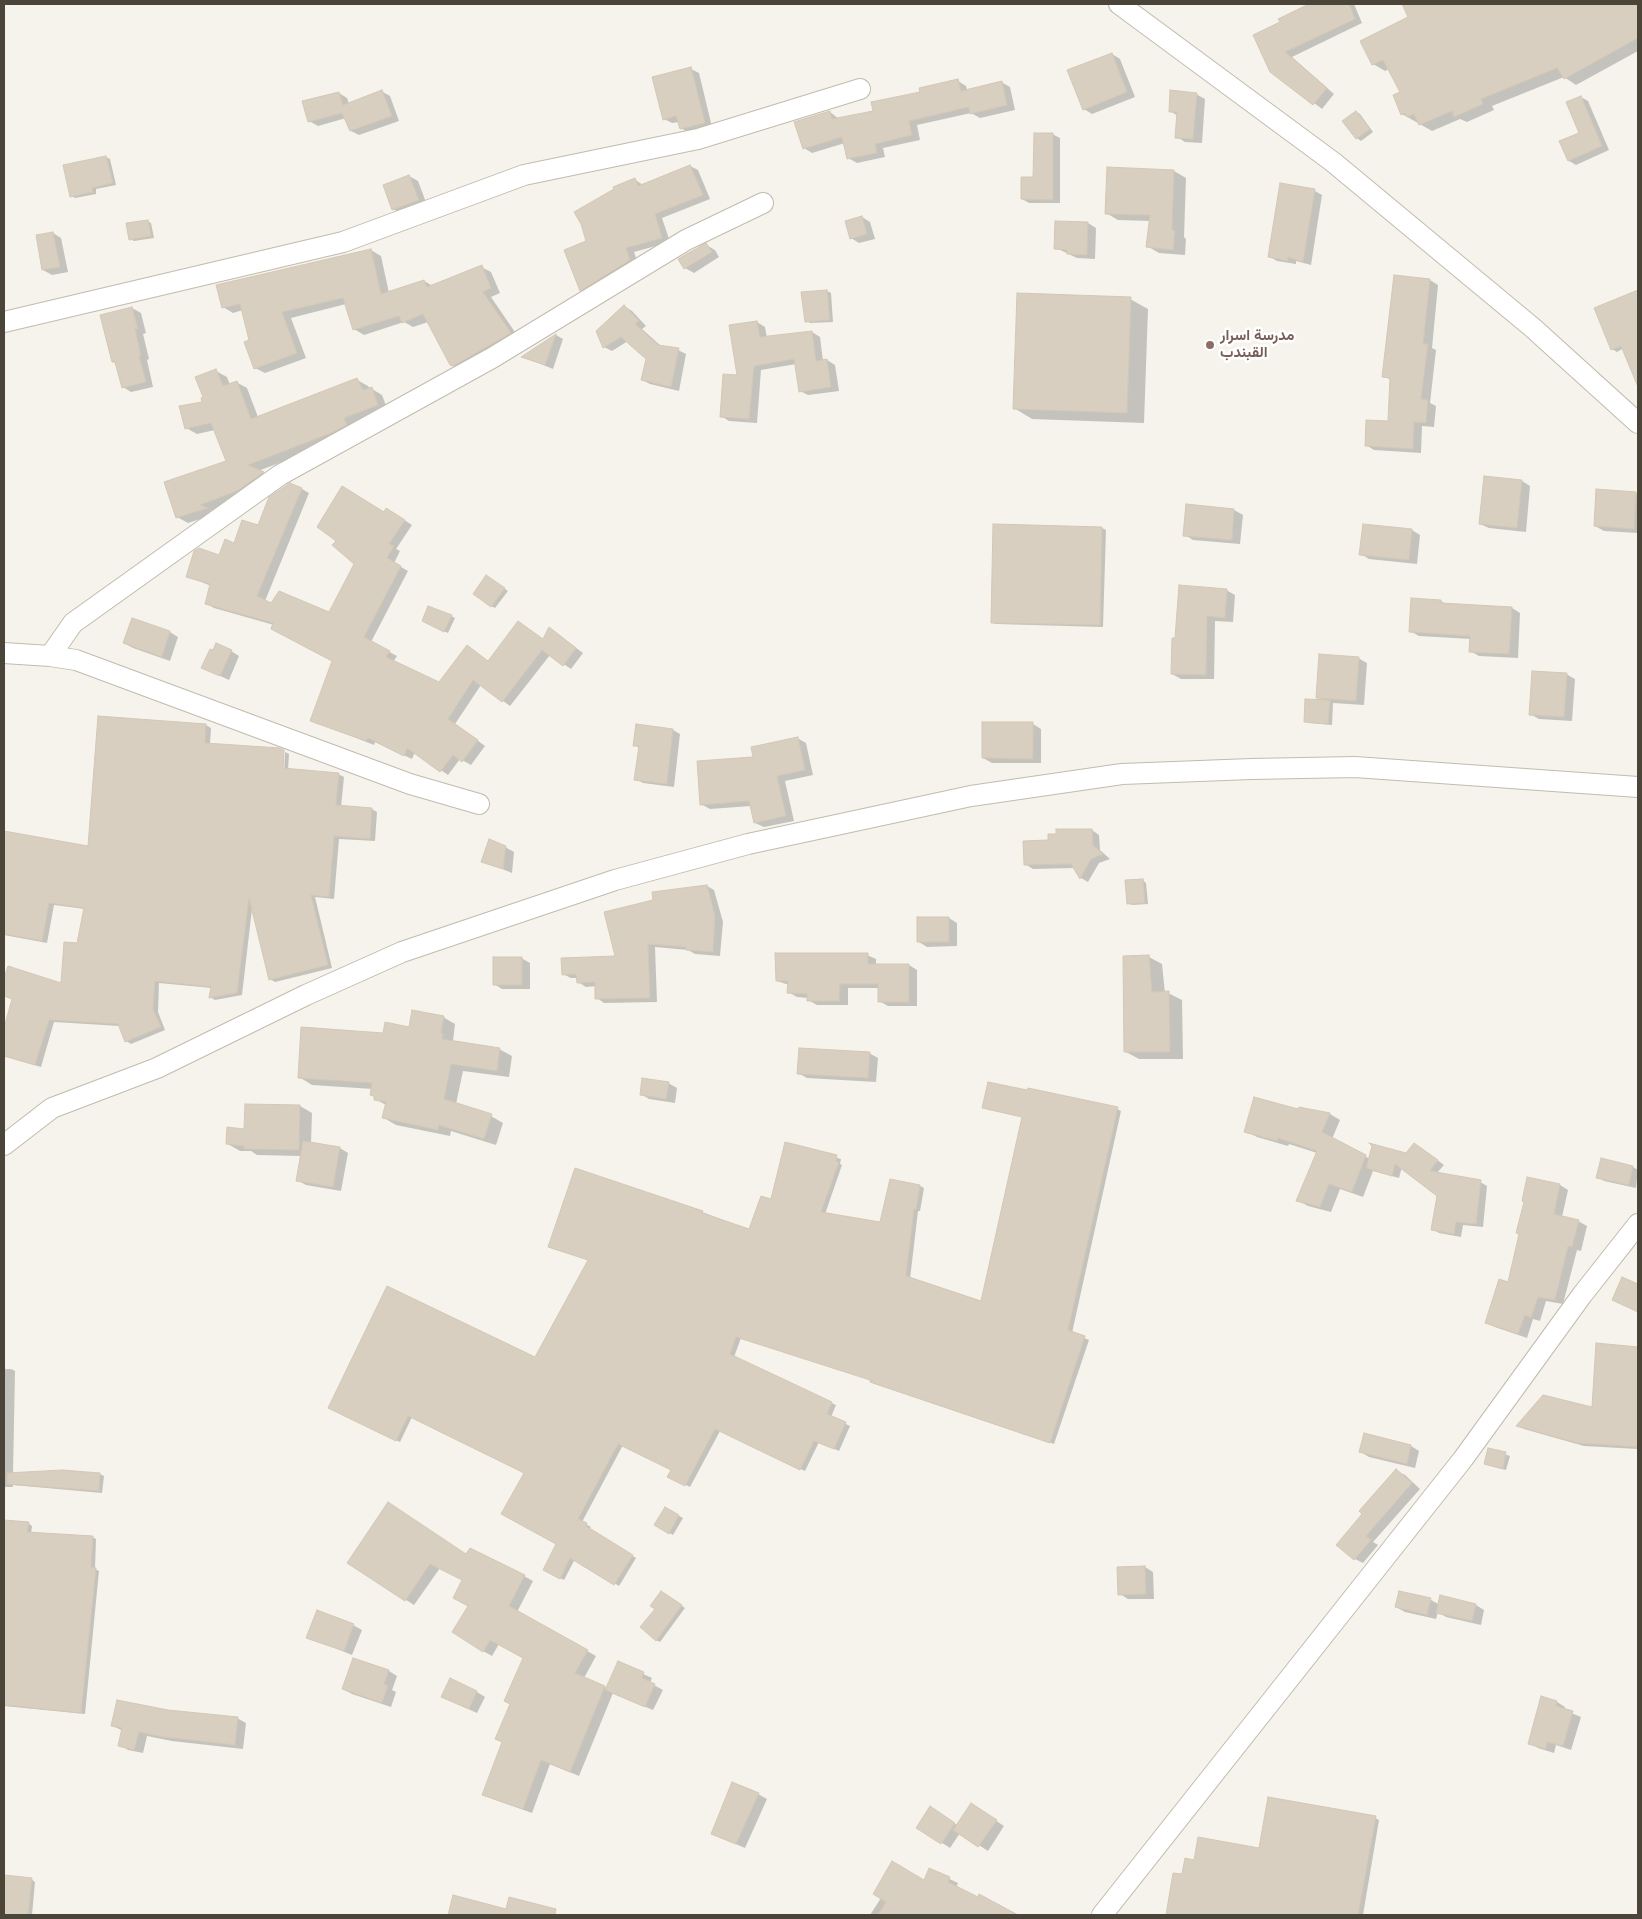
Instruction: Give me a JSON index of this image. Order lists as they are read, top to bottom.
{
  "places": ["مدرسة اسرار القبندب"]
}
